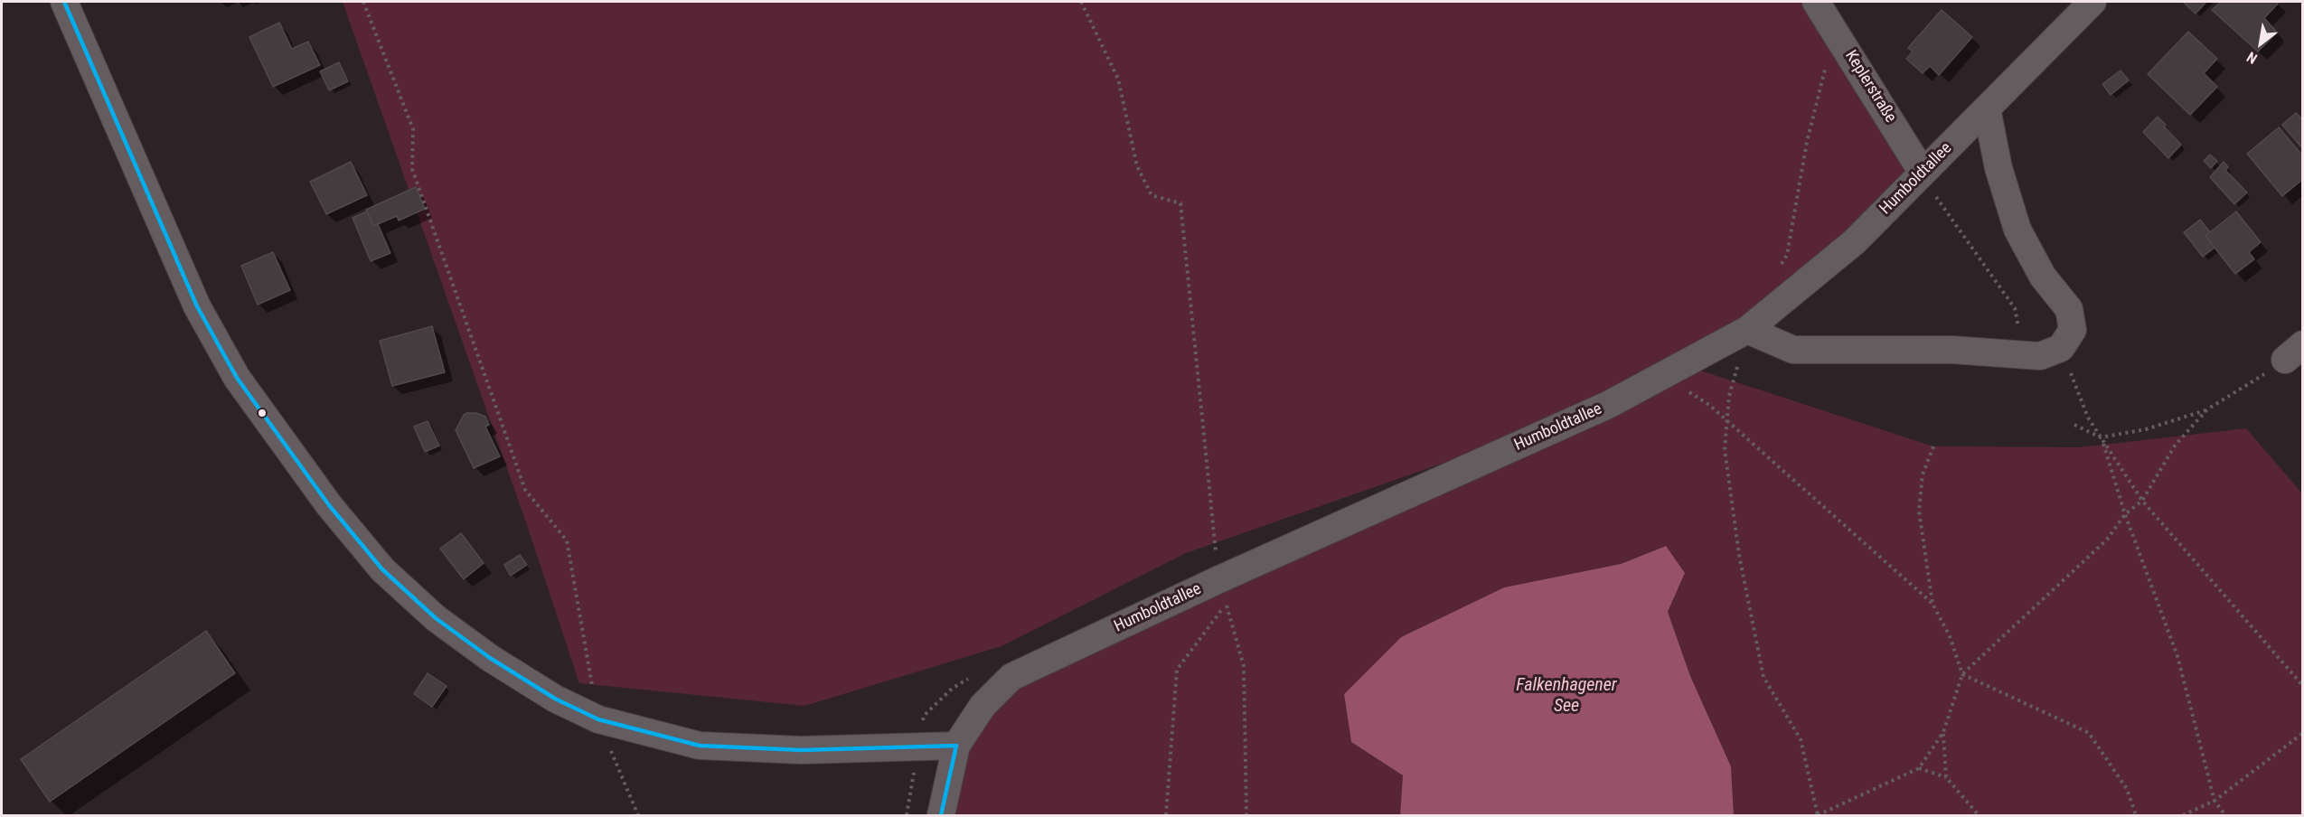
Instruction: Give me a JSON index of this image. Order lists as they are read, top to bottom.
{
  "streets": {
    "street": ["Keplerstraße", "Humboldtallee"]
  },
  "crossings": [
    ["Keplerstraße", "Humboldtallee"]
  ],
  "water": ["Falkenhagener See"],
  "north": "bottom left"
}
